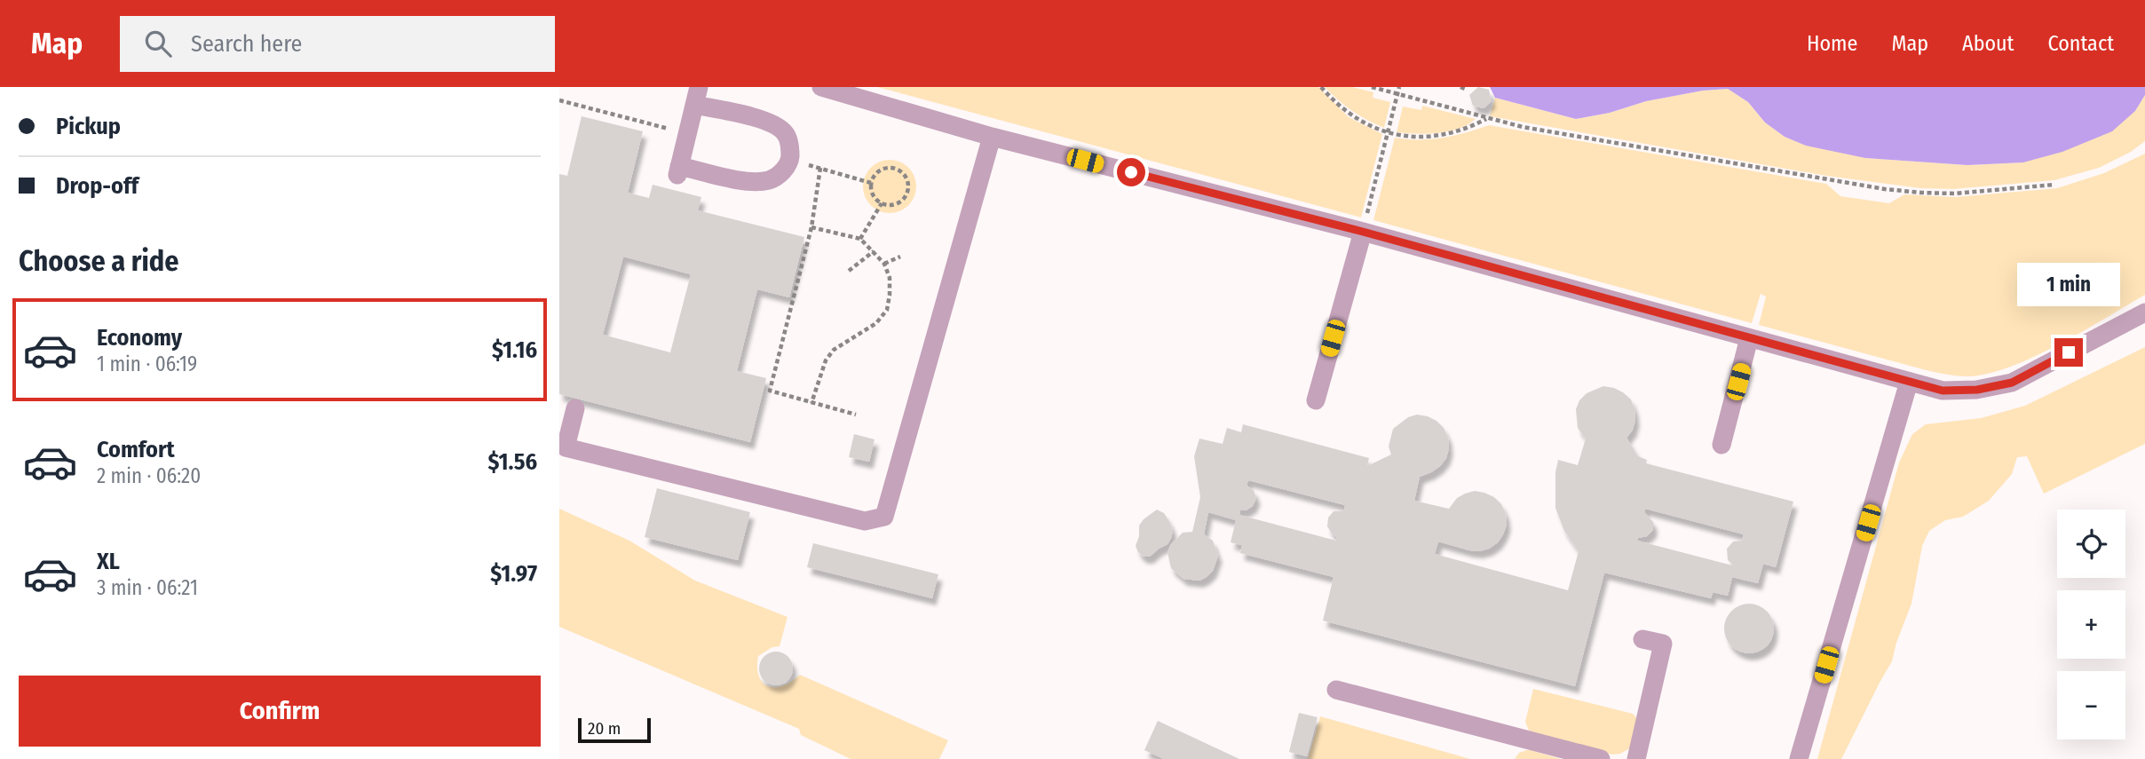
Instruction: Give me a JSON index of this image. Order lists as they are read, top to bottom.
{
  "scale_bar": "20 m",
  "page": {
    "header": "Map",
    "search": "Search here",
    "nav": [
      "Home",
      "Map",
      "About",
      "Contact"
    ],
    "banner": ["Pickup", "Drop-off"],
    "heading": "Choose a ride",
    "bubble": "1 min",
    "list": [
      {
        "name": "Economy",
        "note": "1 min · 06:19",
        "value": "$1.16"
      },
      {
        "name": "Comfort",
        "note": "2 min · 06:20",
        "value": "$1.56"
      },
      {
        "name": "XL",
        "note": "3 min · 06:21",
        "value": "$1.97"
      }
    ],
    "map_buttons": ["+", "−"],
    "buttons": "Confirm",
    "scale": "20 m"
  }
}
